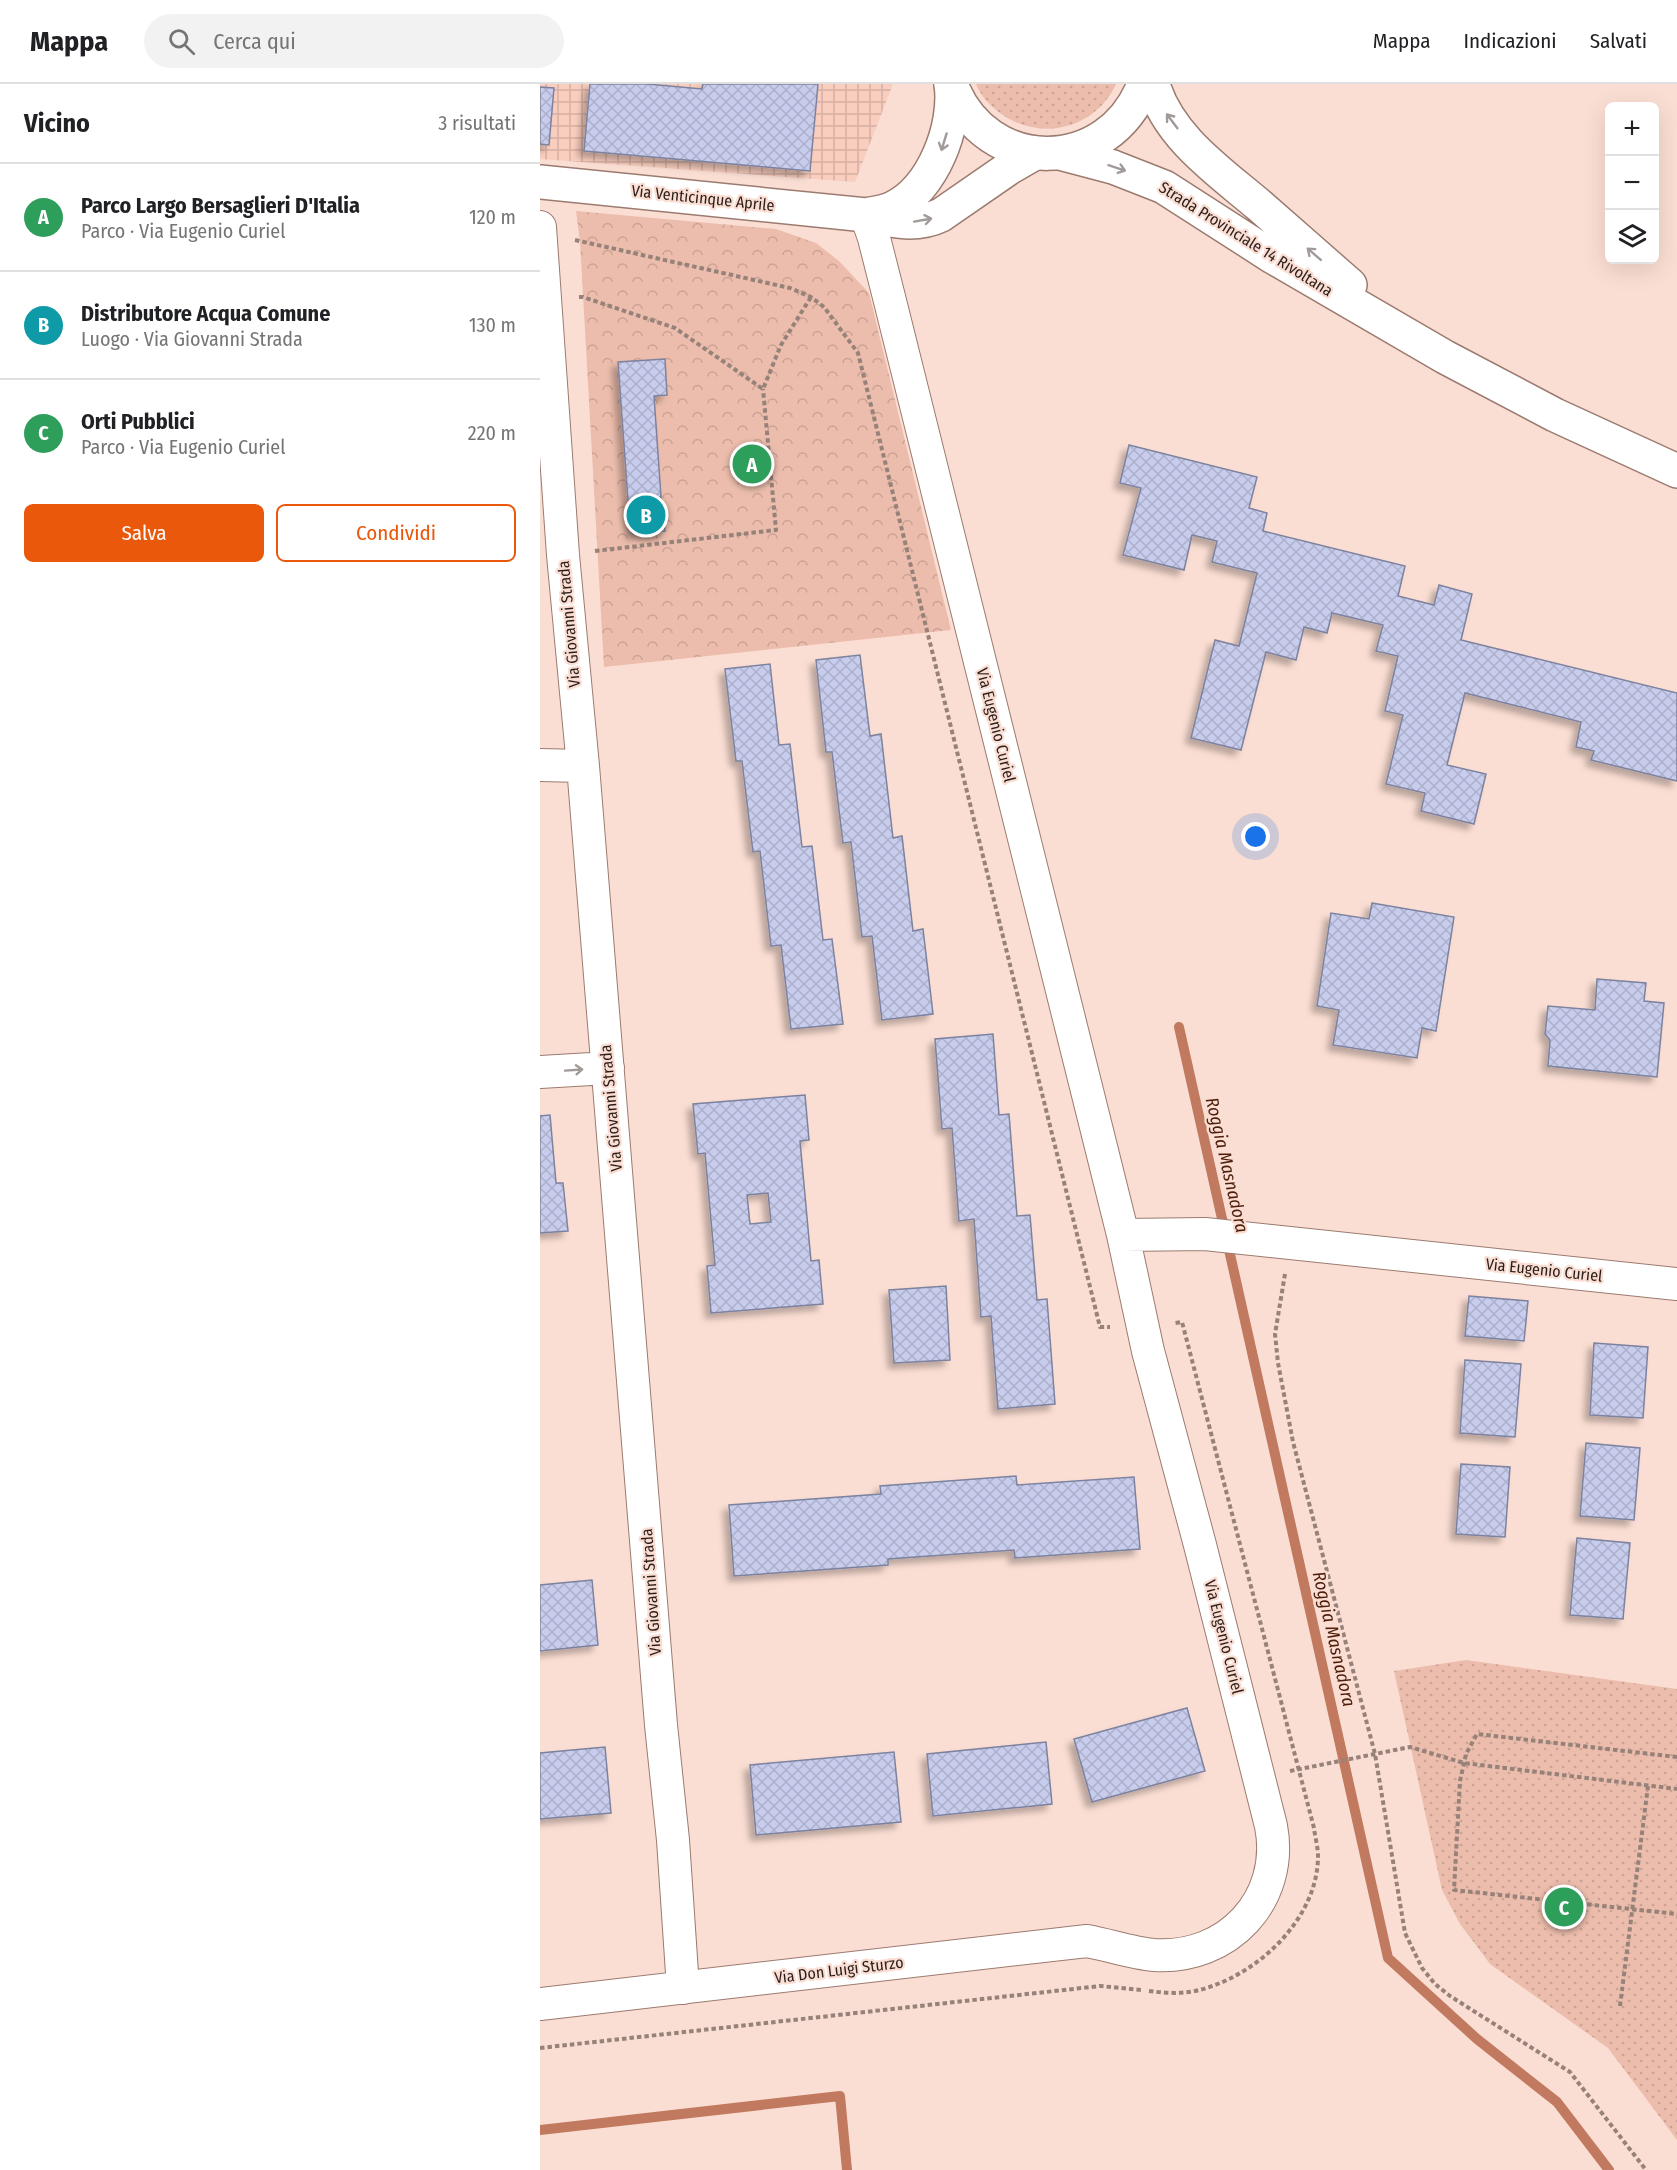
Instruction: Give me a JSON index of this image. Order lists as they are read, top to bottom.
{
  "streets": {
    "main road": ["Via Venticinque Aprile", "Strada Provinciale 14 Rivoltana"],
    "street": ["Via Giovanni Strada", "Via Eugenio Curiel", "Via Don Luigi Sturzo"]
  },
  "crossings": [
    ["Via Venticinque Aprile", "Strada Provinciale 14 Rivoltana"],
    ["Via Venticinque Aprile", "Via Eugenio Curiel"],
    ["Via Giovanni Strada", "Via Don Luigi Sturzo"],
    ["Via Eugenio Curiel", "Via Don Luigi Sturzo"]
  ],
  "water": ["Roggia Masnadora"],
  "page": {
    "header": "Mappa",
    "search": "Cerca qui",
    "nav": ["Mappa", "Indicazioni", "Salvati"],
    "heading": ["Vicino", "3 risultati"],
    "map_buttons": ["+", "−"],
    "list": [
      {
        "mark": "A",
        "name": "Parco Largo Bersaglieri D'Italia",
        "note": "Parco · Via Eugenio Curiel",
        "value": "120 m"
      },
      {
        "mark": "B",
        "name": "Distributore Acqua Comune",
        "note": "Luogo · Via Giovanni Strada",
        "value": "130 m"
      },
      {
        "mark": "C",
        "name": "Orti Pubblici",
        "note": "Parco · Via Eugenio Curiel",
        "value": "220 m"
      }
    ],
    "pins": ["A", "B", "C"],
    "buttons": ["Salva", "Condividi"]
  }
}
